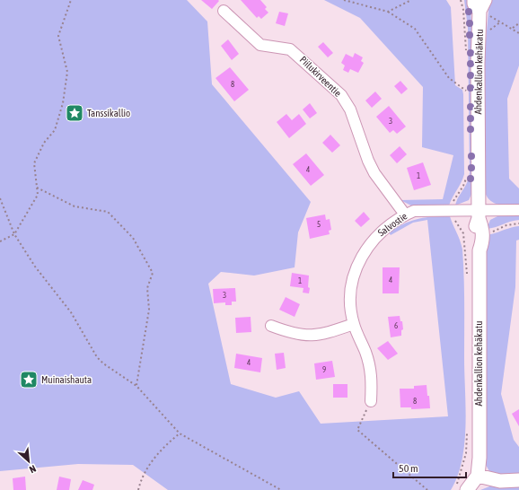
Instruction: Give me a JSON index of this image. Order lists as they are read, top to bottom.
{
  "streets": {
    "street": ["Ahdenkallion kehäkatu", "Piilukirveentie", "Salvostie"]
  },
  "crossings": [
    ["Ahdenkallion kehäkatu", "Salvostie"],
    ["Piilukirveentie", "Salvostie"]
  ],
  "places": {
    "place": ["Tanssikallio", "Muinaishauta"]
  },
  "house_numbers": [
    "8",
    "3",
    "4",
    "1",
    "5",
    "4",
    "1",
    "3",
    "6",
    "4",
    "9",
    "8"
  ],
  "scale_bar": "50 m",
  "north": "bottom right"
}
